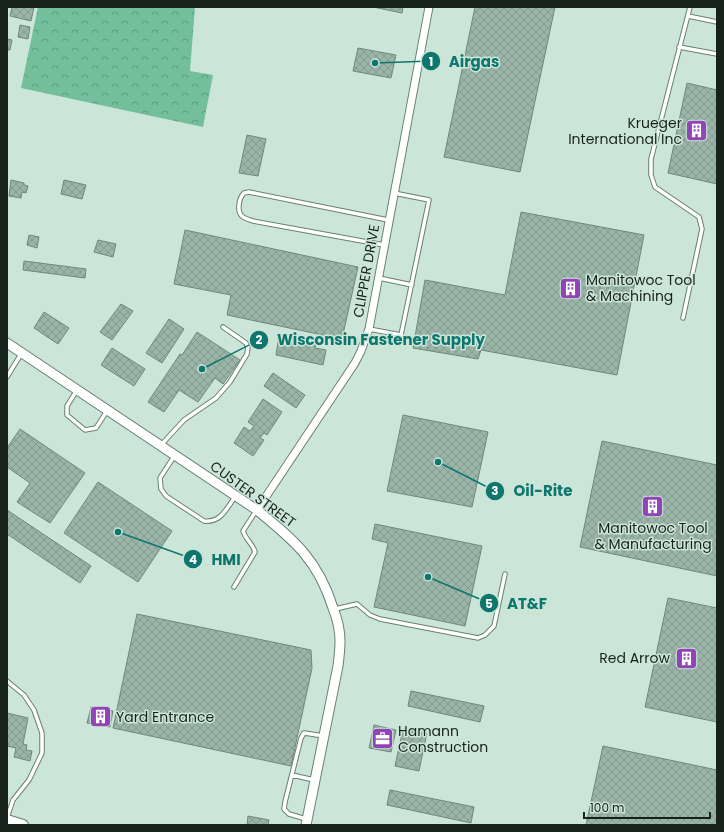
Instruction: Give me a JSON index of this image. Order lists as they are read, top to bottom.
{
  "streets": {
    "street": ["CLIPPER DRIVE", "CUSTER STREET"]
  },
  "crossings": [
    ["CLIPPER DRIVE", "CUSTER STREET"]
  ],
  "places": {
    "other": [
      "Airgas",
      "Wisconsin Fastener Supply",
      "Oil-Rite",
      "HMI",
      "AT&F"
    ],
    "building": [
      "Krueger International Inc",
      "Manitowoc Tool & Machining",
      "Manitowoc Tool & Manufacturing",
      "Red Arrow",
      "Yard Entrance"
    ],
    "office": ["Hamann Construction"]
  },
  "scale_bar": "100 m"
}
